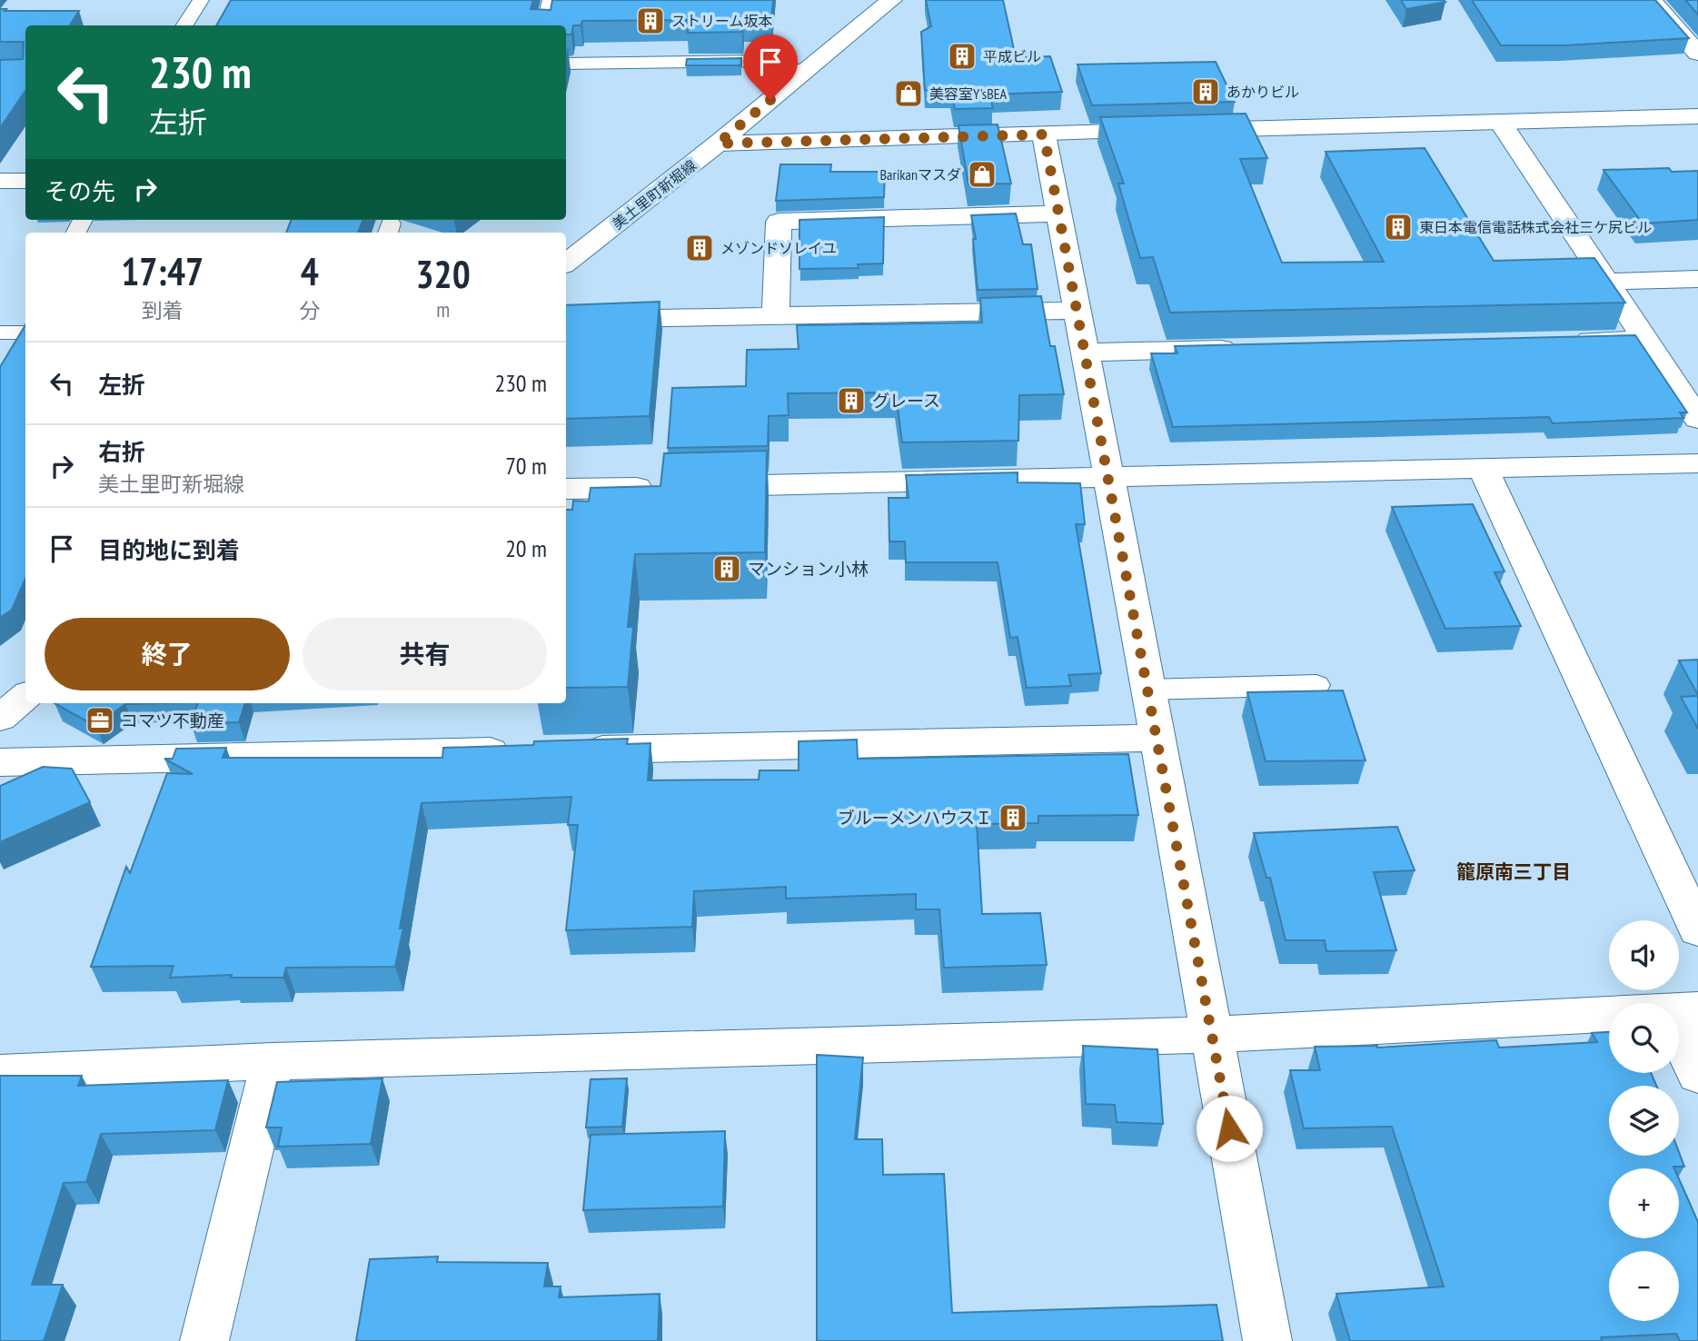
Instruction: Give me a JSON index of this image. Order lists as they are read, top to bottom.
{
  "streets": {
    "street": ["美土里町新堀線"]
  },
  "districts": ["籠原南三丁目"],
  "places": {
    "building": [
      "ストリーム坂本",
      "平成ビル",
      "あかりビル",
      "東日本電信電話株式会社三ケ尻ビル",
      "メゾンドソレイユ",
      "グレース",
      "マンション小林",
      "ブルーメンハウスＩ"
    ],
    "shop": ["美容室Y'sBEA", "Barikanマスダ"],
    "office": ["コマツ不動産"]
  },
  "page": {
    "turn": ["230 m", "左折"],
    "then": "その先",
    "eta": [
      "17:47",
      "到着",
      "4",
      "分",
      "320",
      "m"
    ],
    "list": [
      {
        "name": "左折",
        "value": "230 m"
      },
      {
        "name": "右折",
        "note": "美土里町新堀線",
        "value": "70 m"
      },
      {
        "name": "目的地に到着",
        "value": "20 m"
      }
    ],
    "buttons": ["終了", "共有"],
    "map_buttons": ["+", "−"]
  }
}
